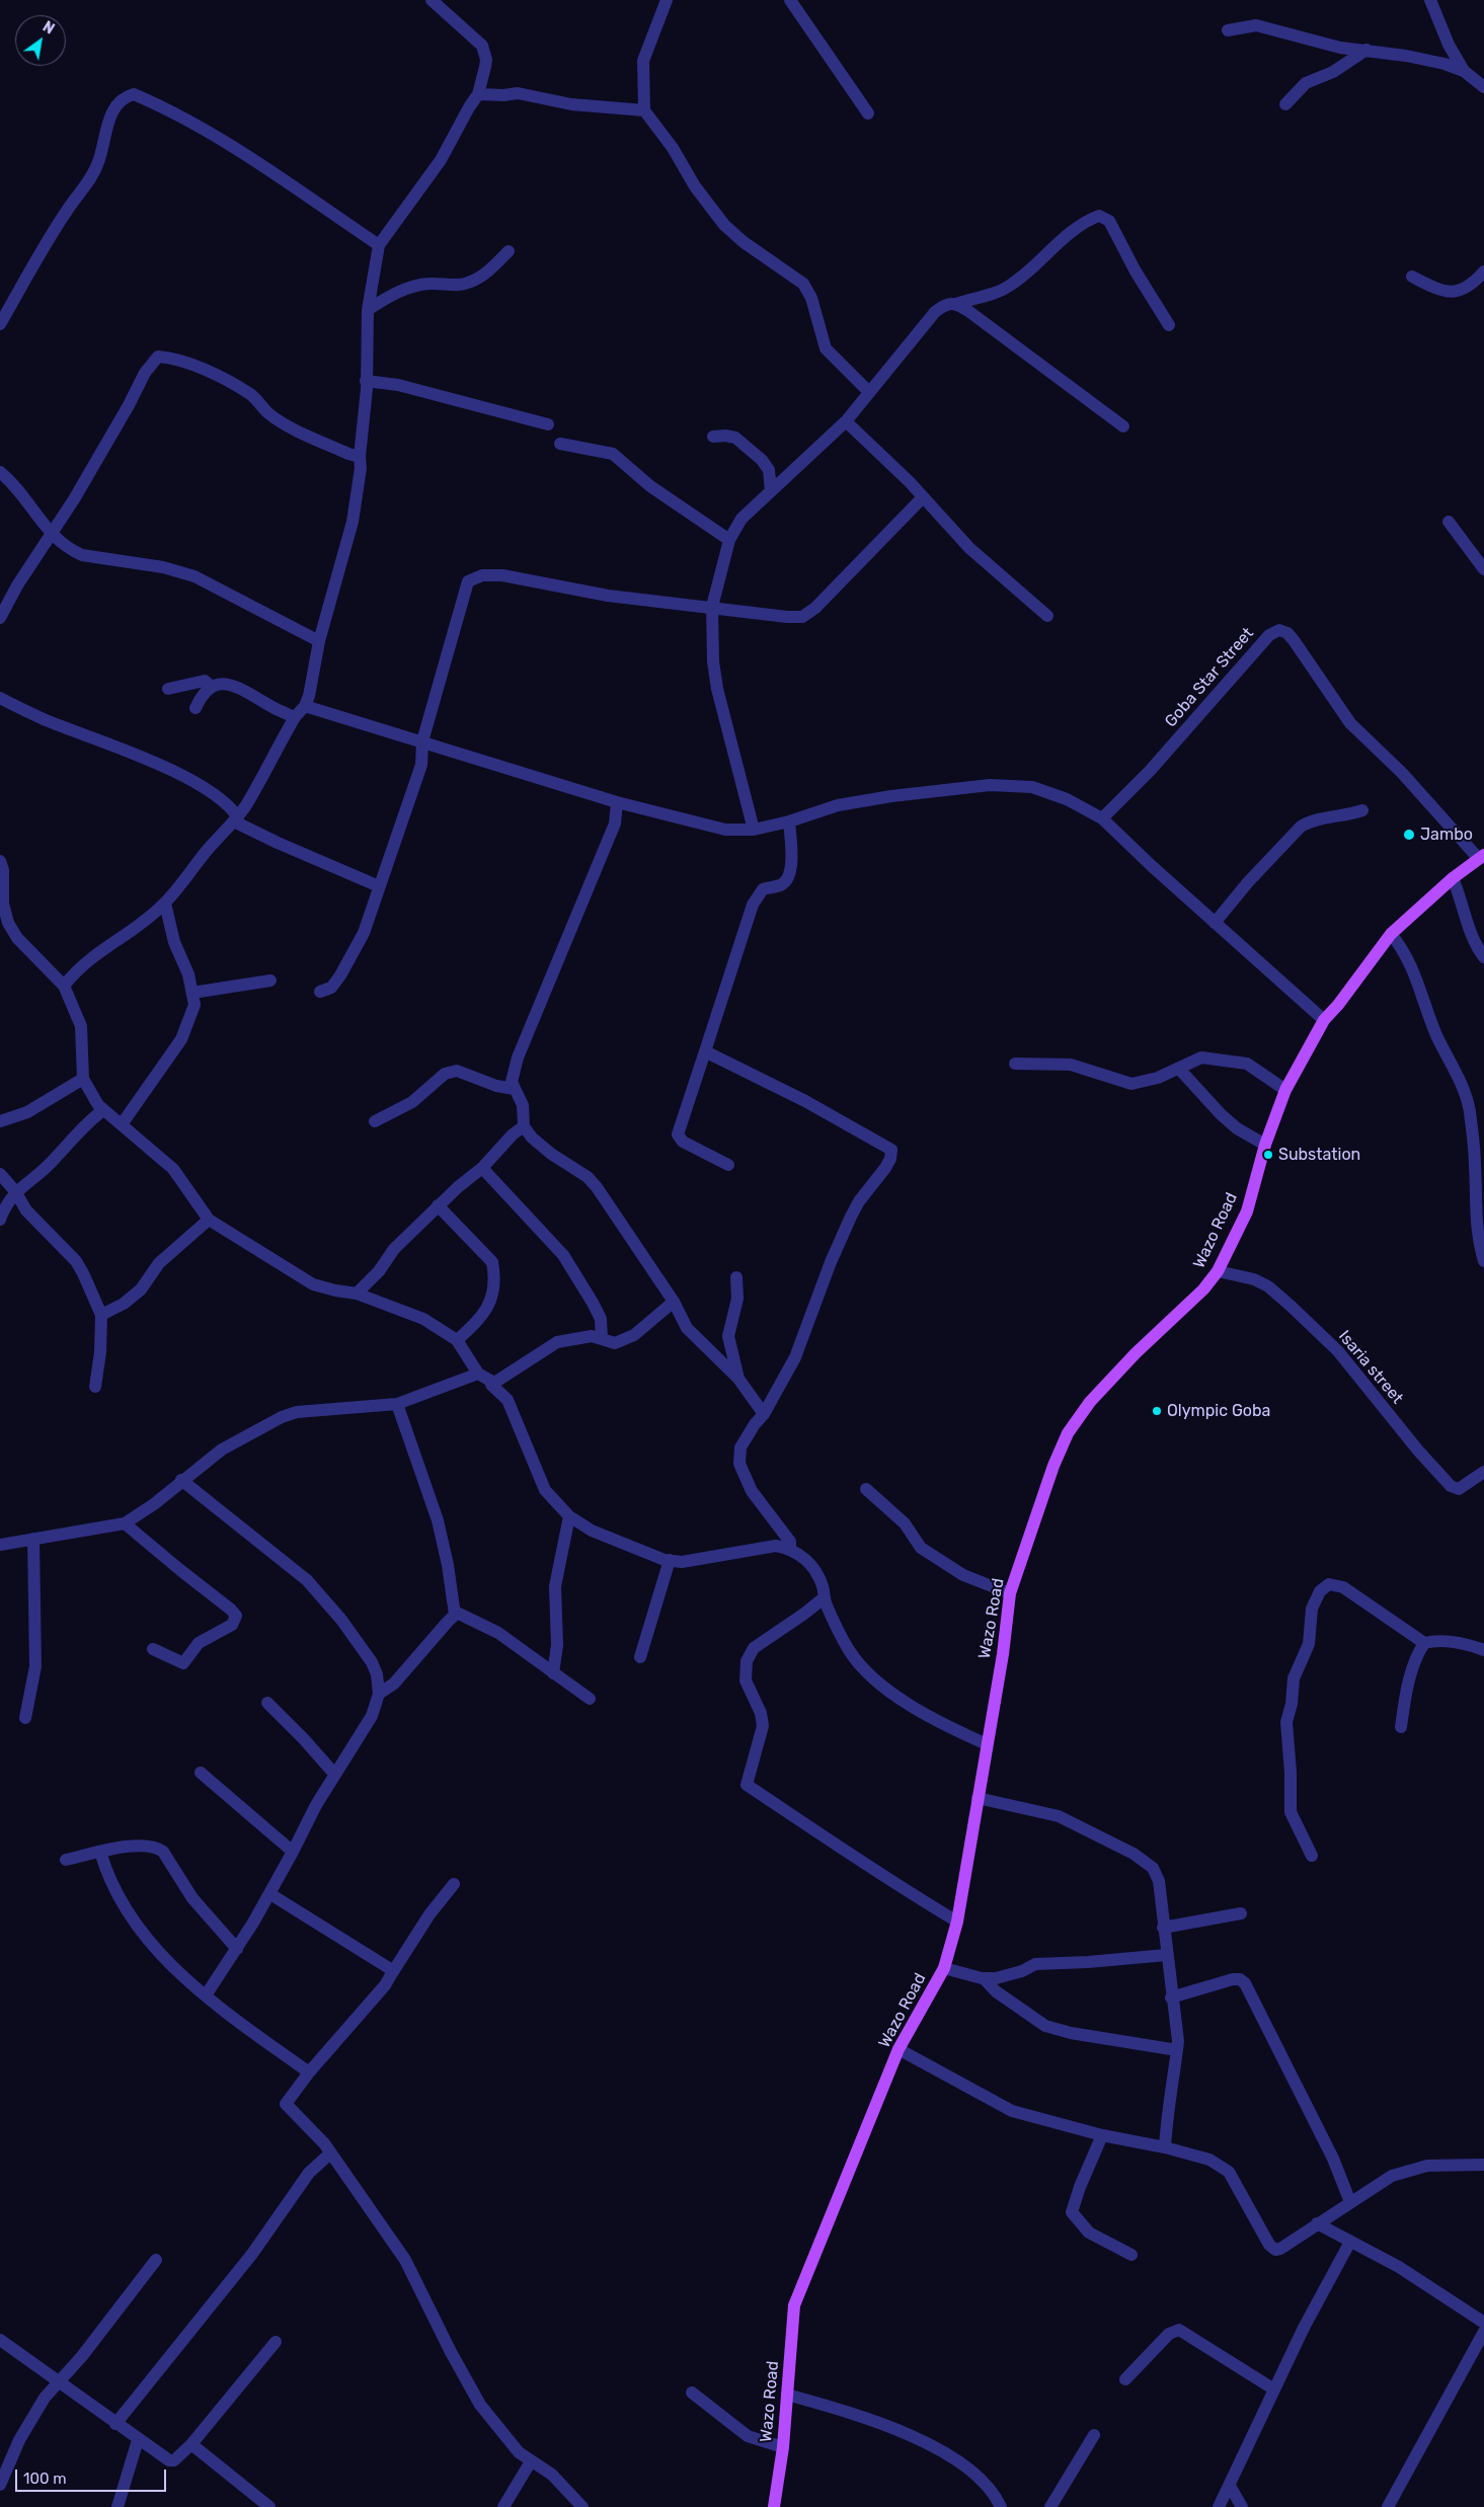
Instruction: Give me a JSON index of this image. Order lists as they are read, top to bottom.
{
  "streets": {
    "main road": ["Wazo Road"],
    "street": ["Goba Star Street", "Isaria street"]
  },
  "crossings": [
    ["Goba Star Street", "Wazo Road"],
    ["Wazo Road", "Isaria street"]
  ],
  "places": ["Jambo", "Substation", "Olympic Goba"],
  "scale_bar": "100 m",
  "north": "top right"
}
